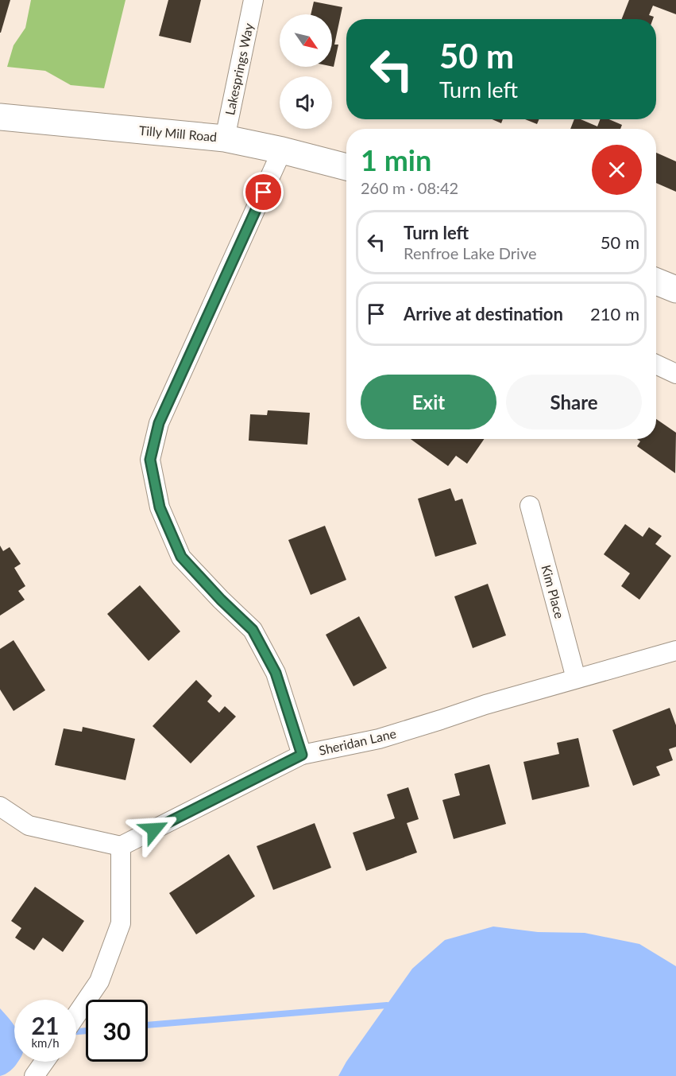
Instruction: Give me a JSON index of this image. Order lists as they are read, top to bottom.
{
  "streets": {
    "street": [
      "Lakesprings Way",
      "Tilly Mill Road",
      "Kim Place",
      "Sheridan Lane"
    ]
  },
  "crossings": [
    ["Lakesprings Way", "Tilly Mill Road"],
    ["Kim Place", "Sheridan Lane"]
  ],
  "north": "bottom right",
  "page": {
    "turn": ["50 m", "Turn left"],
    "heading": ["1 min", "260 m · 08:42"],
    "list": [
      {
        "name": "Turn left",
        "note": "Renfroe Lake Drive",
        "value": "50 m"
      },
      {
        "name": "Arrive at destination",
        "value": "210 m"
      }
    ],
    "buttons": ["Exit", "Share"],
    "speed": "21 km/h",
    "limit": "30"
  }
}
